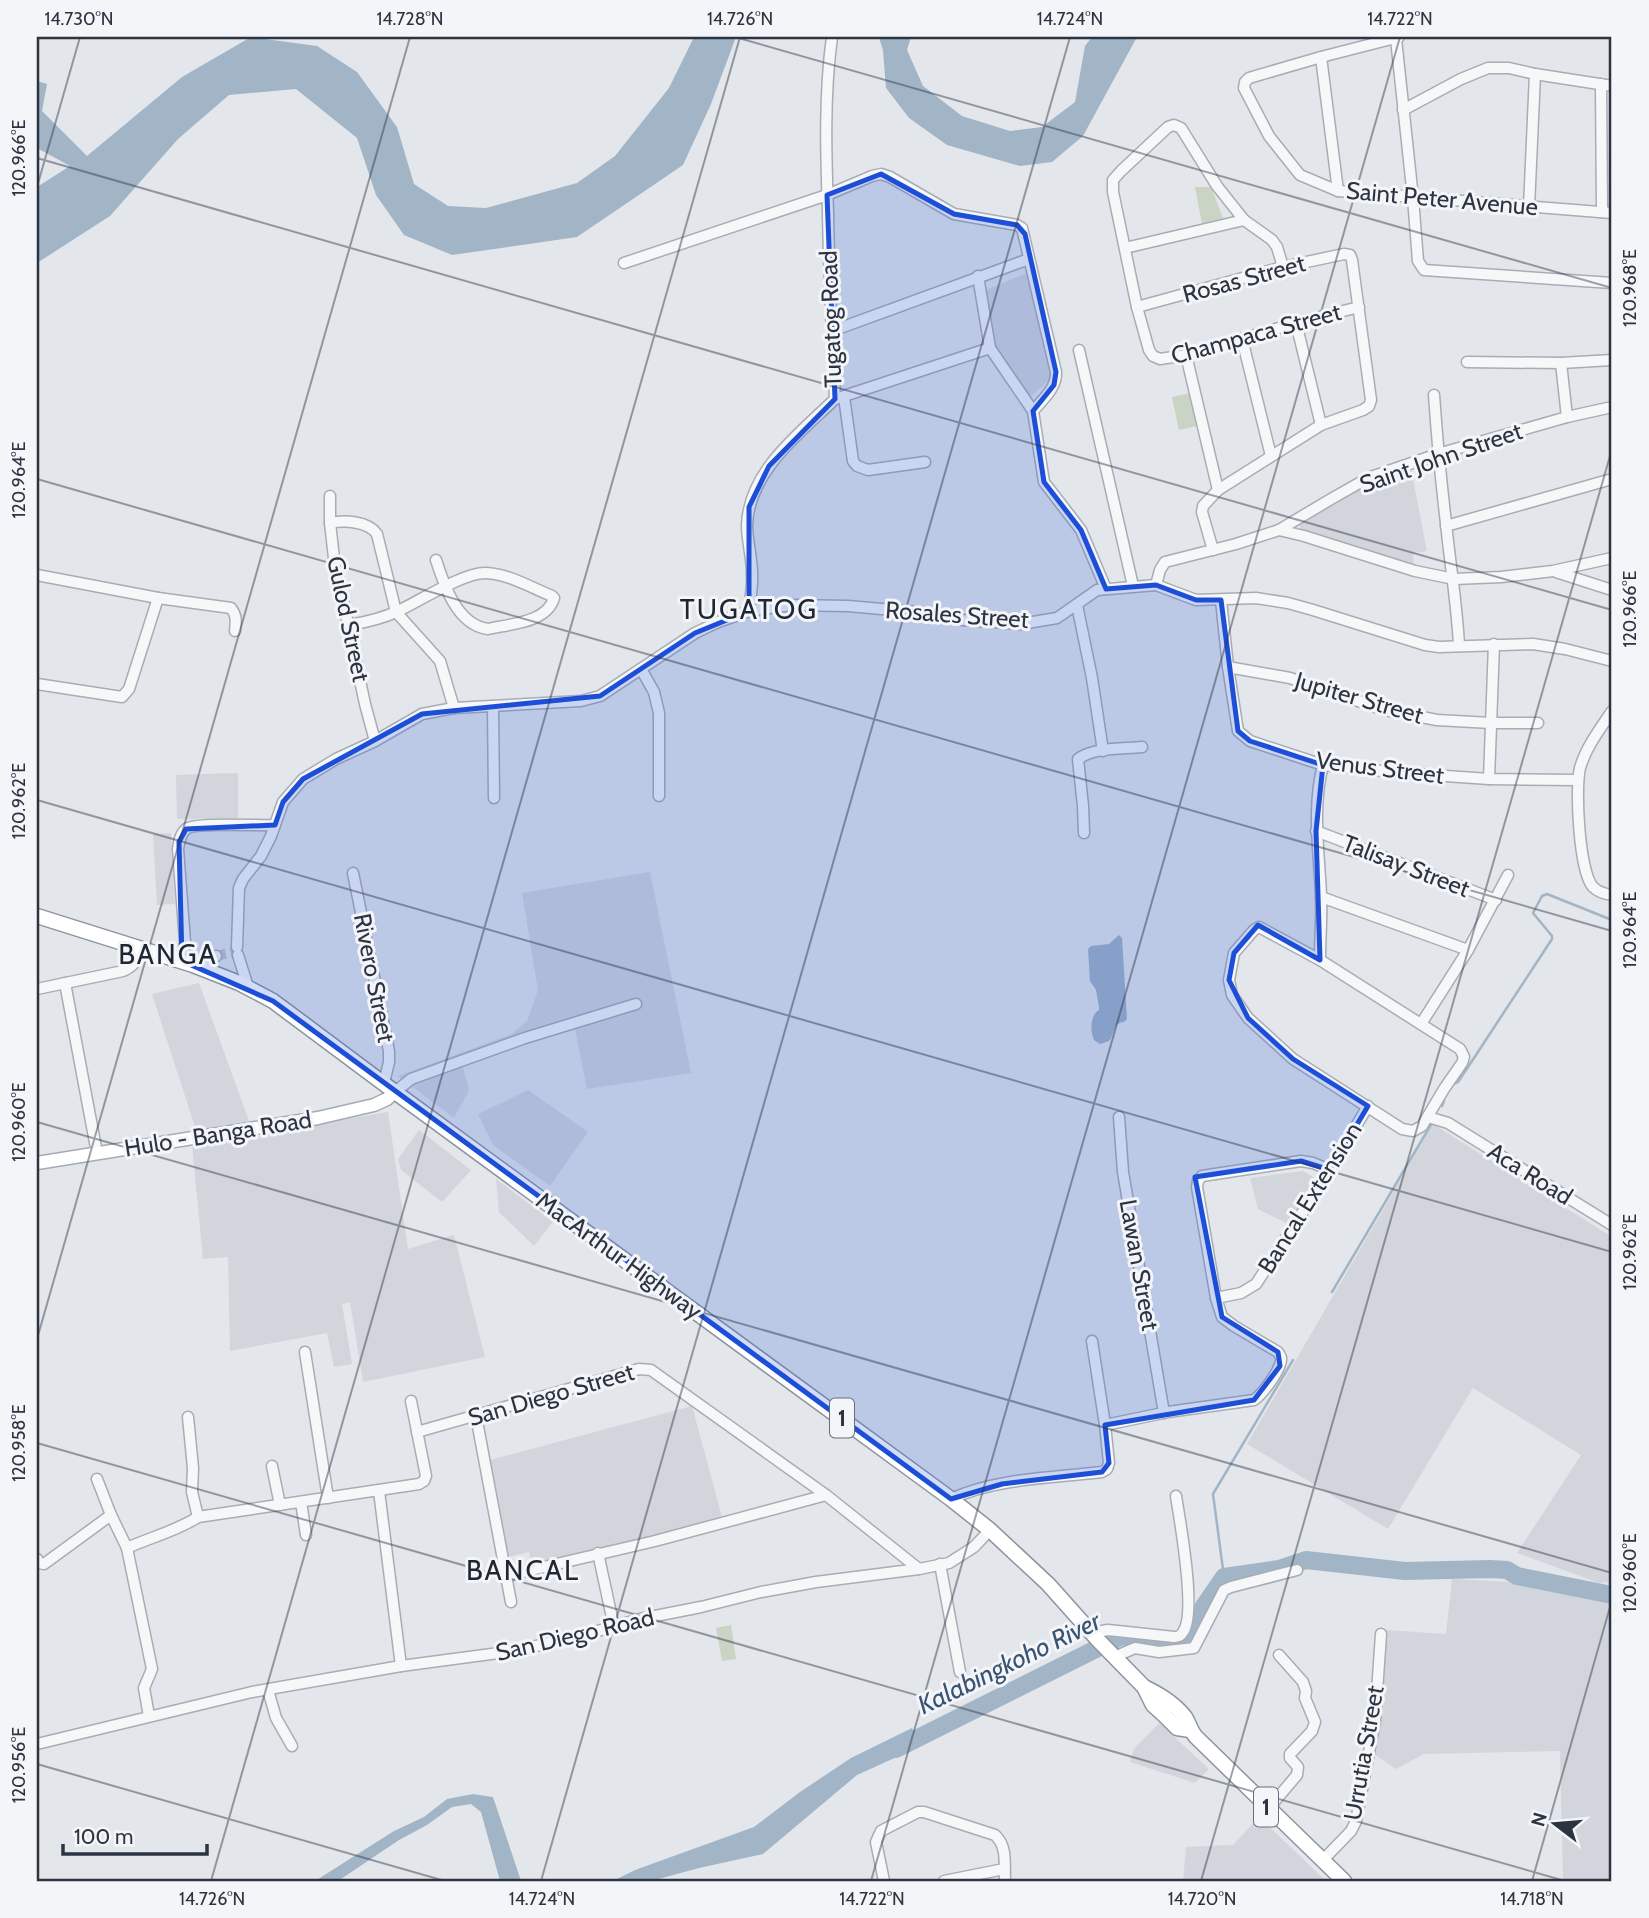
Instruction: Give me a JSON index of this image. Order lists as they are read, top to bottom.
{
  "streets": {
    "highway": ["MacArthur Highway", "1"],
    "main road": ["Hulo - Banga Road"],
    "street": [
      "Saint Peter Avenue",
      "Rosas Street",
      "Tugatog Road",
      "Champaca Street",
      "Saint John Street",
      "Rosales Street",
      "Gulod Street",
      "Jupiter Street",
      "Venus Street",
      "Talisay Street",
      "Rivero Street",
      "Aca Road",
      "Bancal Extension",
      "Lawan Street",
      "San Diego Street",
      "San Diego Road",
      "Urrutia Street"
    ]
  },
  "crossings": [
    ["Rosas Street", "Champaca Street"],
    ["Tugatog Road", "Rosales Street"],
    ["Saint John Street", "Rosales Street"],
    ["Rosales Street", "Gulod Street"],
    ["Rosales Street", "MacArthur Highway"],
    ["Jupiter Street", "Venus Street"],
    ["Rivero Street", "Hulo - Banga Road"],
    ["Rivero Street", "MacArthur Highway"],
    ["Hulo - Banga Road", "MacArthur Highway"],
    ["Aca Road", "Bancal Extension"],
    ["MacArthur Highway", "San Diego Road"],
    ["MacArthur Highway", "Urrutia Street"],
    ["San Diego Street", "San Diego Road"]
  ],
  "districts": ["TUGATOG", "BANGA", "BANCAL"],
  "water": ["Kalabingkoho River"],
  "scale_bar": "100 m",
  "north": "left",
  "coordinates": [
    "14.730°N",
    "14.728°N",
    "14.726°N",
    "14.724°N",
    "14.722°N",
    "120.966°E",
    "120.968°E",
    "120.964°E",
    "120.962°E",
    "120.960°E",
    "120.958°E",
    "120.956°E",
    "14.720°N",
    "14.718°N"
  ]
}
